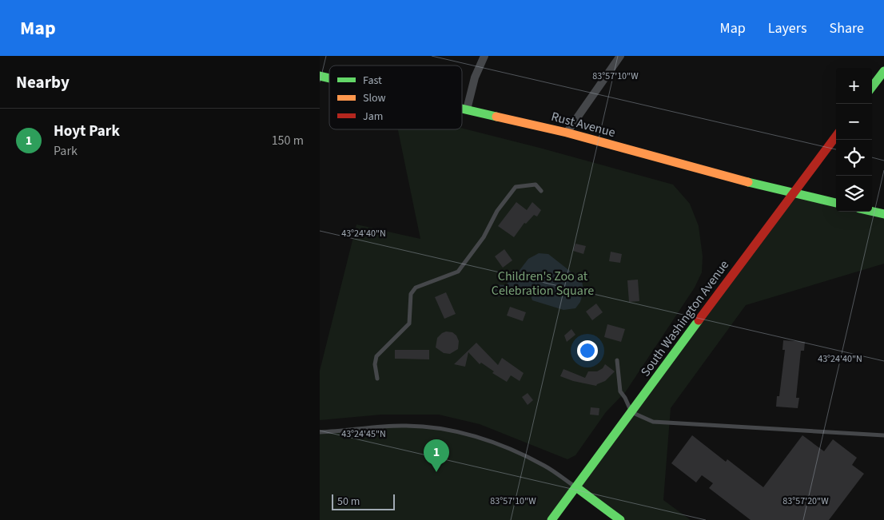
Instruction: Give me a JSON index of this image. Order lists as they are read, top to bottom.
{
  "streets": {
    "main road": ["Rust Avenue", "South Washington Avenue"]
  },
  "crossings": [
    ["Rust Avenue", "South Washington Avenue"]
  ],
  "parks": ["Children's Zoo at Celebration Square"],
  "legend": ["Fast", "Slow", "Jam"],
  "scale_bar": "50 m",
  "page": {
    "header": "Map",
    "nav": ["Map", "Layers", "Share"],
    "heading": "Nearby",
    "map_buttons": ["+", "−"],
    "list": [
      {
        "mark": "1",
        "name": "Hoyt Park",
        "note": "Park",
        "value": "150 m"
      }
    ],
    "pins": "1",
    "scale": "50 m"
  },
  "coordinates": [
    "83°57'10\"W",
    "43°24'40\"N",
    "43°24'45\"N",
    "83°57'20\"W"
  ]
}
